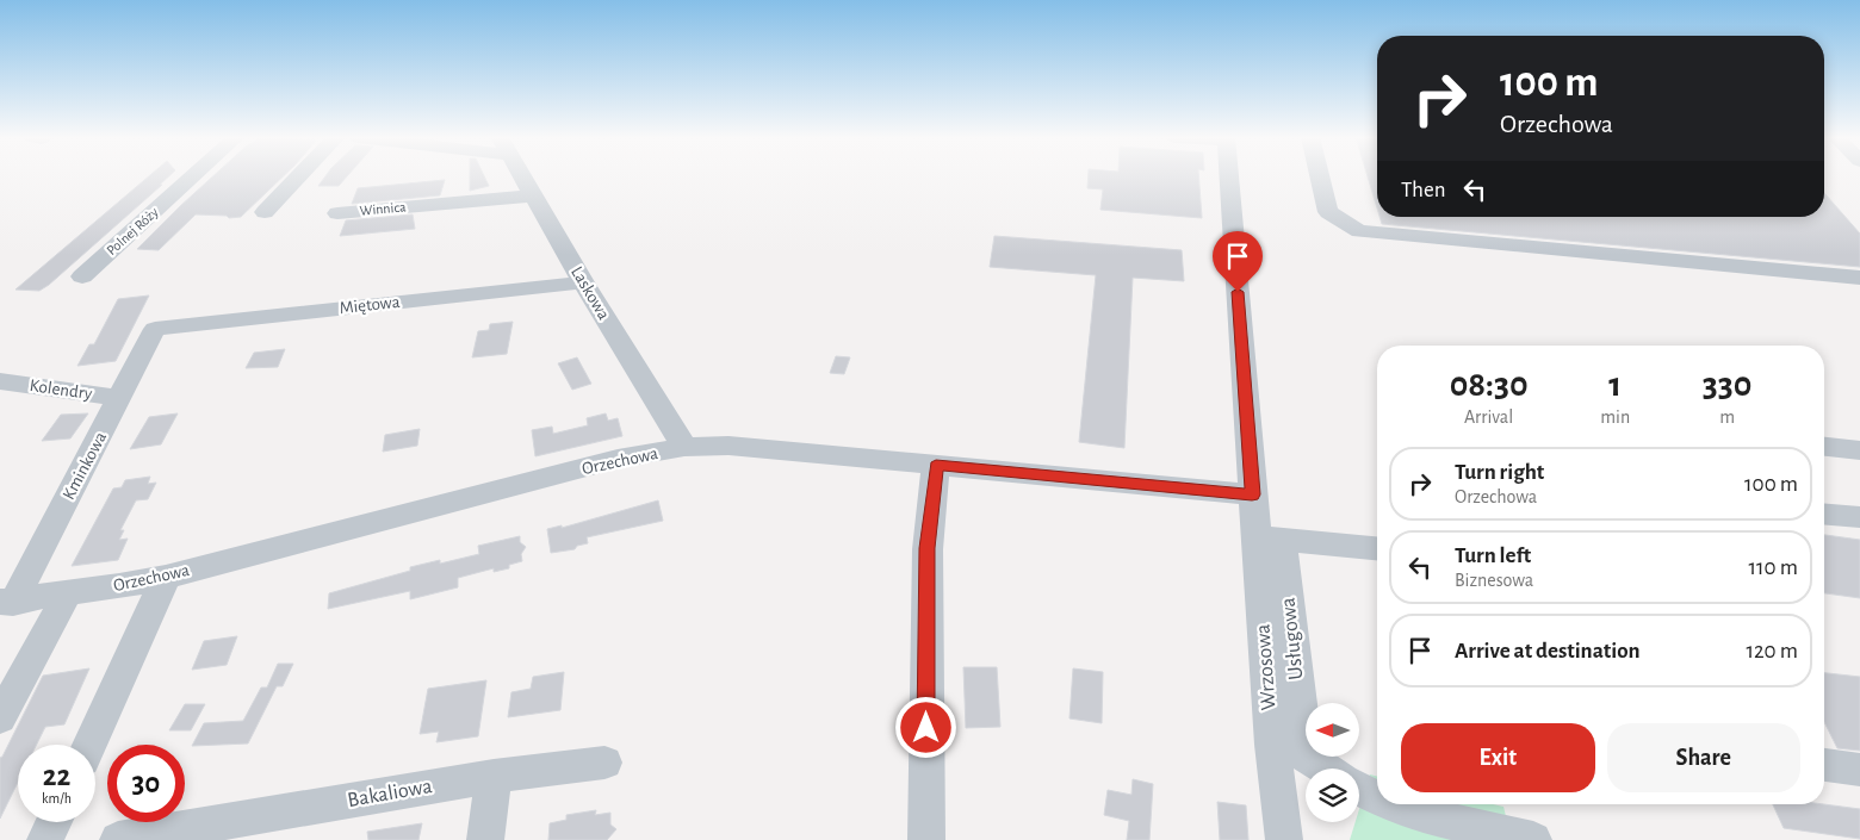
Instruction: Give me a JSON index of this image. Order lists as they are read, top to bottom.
{
  "streets": {
    "street": [
      "Winnica",
      "Polnej Róży",
      "Laskowa",
      "Miętowa",
      "Kolendry",
      "Orzechowa",
      "Kminkowa",
      "Usługowa",
      "Wrzosowa",
      "Bakaliowa"
    ]
  },
  "crossings": [
    ["Winnica", "Laskowa"],
    ["Laskowa", "Miętowa"],
    ["Laskowa", "Orzechowa"],
    ["Miętowa", "Kminkowa"],
    ["Kolendry", "Kminkowa"],
    ["Orzechowa", "Kminkowa"],
    ["Orzechowa", "Wrzosowa"],
    ["Usługowa", "Wrzosowa"]
  ],
  "north": "left",
  "page": {
    "turn": ["100 m", "Orzechowa"],
    "then": "Then",
    "eta": [
      "08:30",
      "Arrival",
      "1",
      "min",
      "330",
      "m"
    ],
    "list": [
      {
        "name": "Turn right",
        "note": "Orzechowa",
        "value": "100 m"
      },
      {
        "name": "Turn left",
        "note": "Biznesowa",
        "value": "110 m"
      },
      {
        "name": "Arrive at destination",
        "value": "120 m"
      }
    ],
    "buttons": ["Exit", "Share"],
    "speed": "22 km/h",
    "limit": "30"
  }
}
